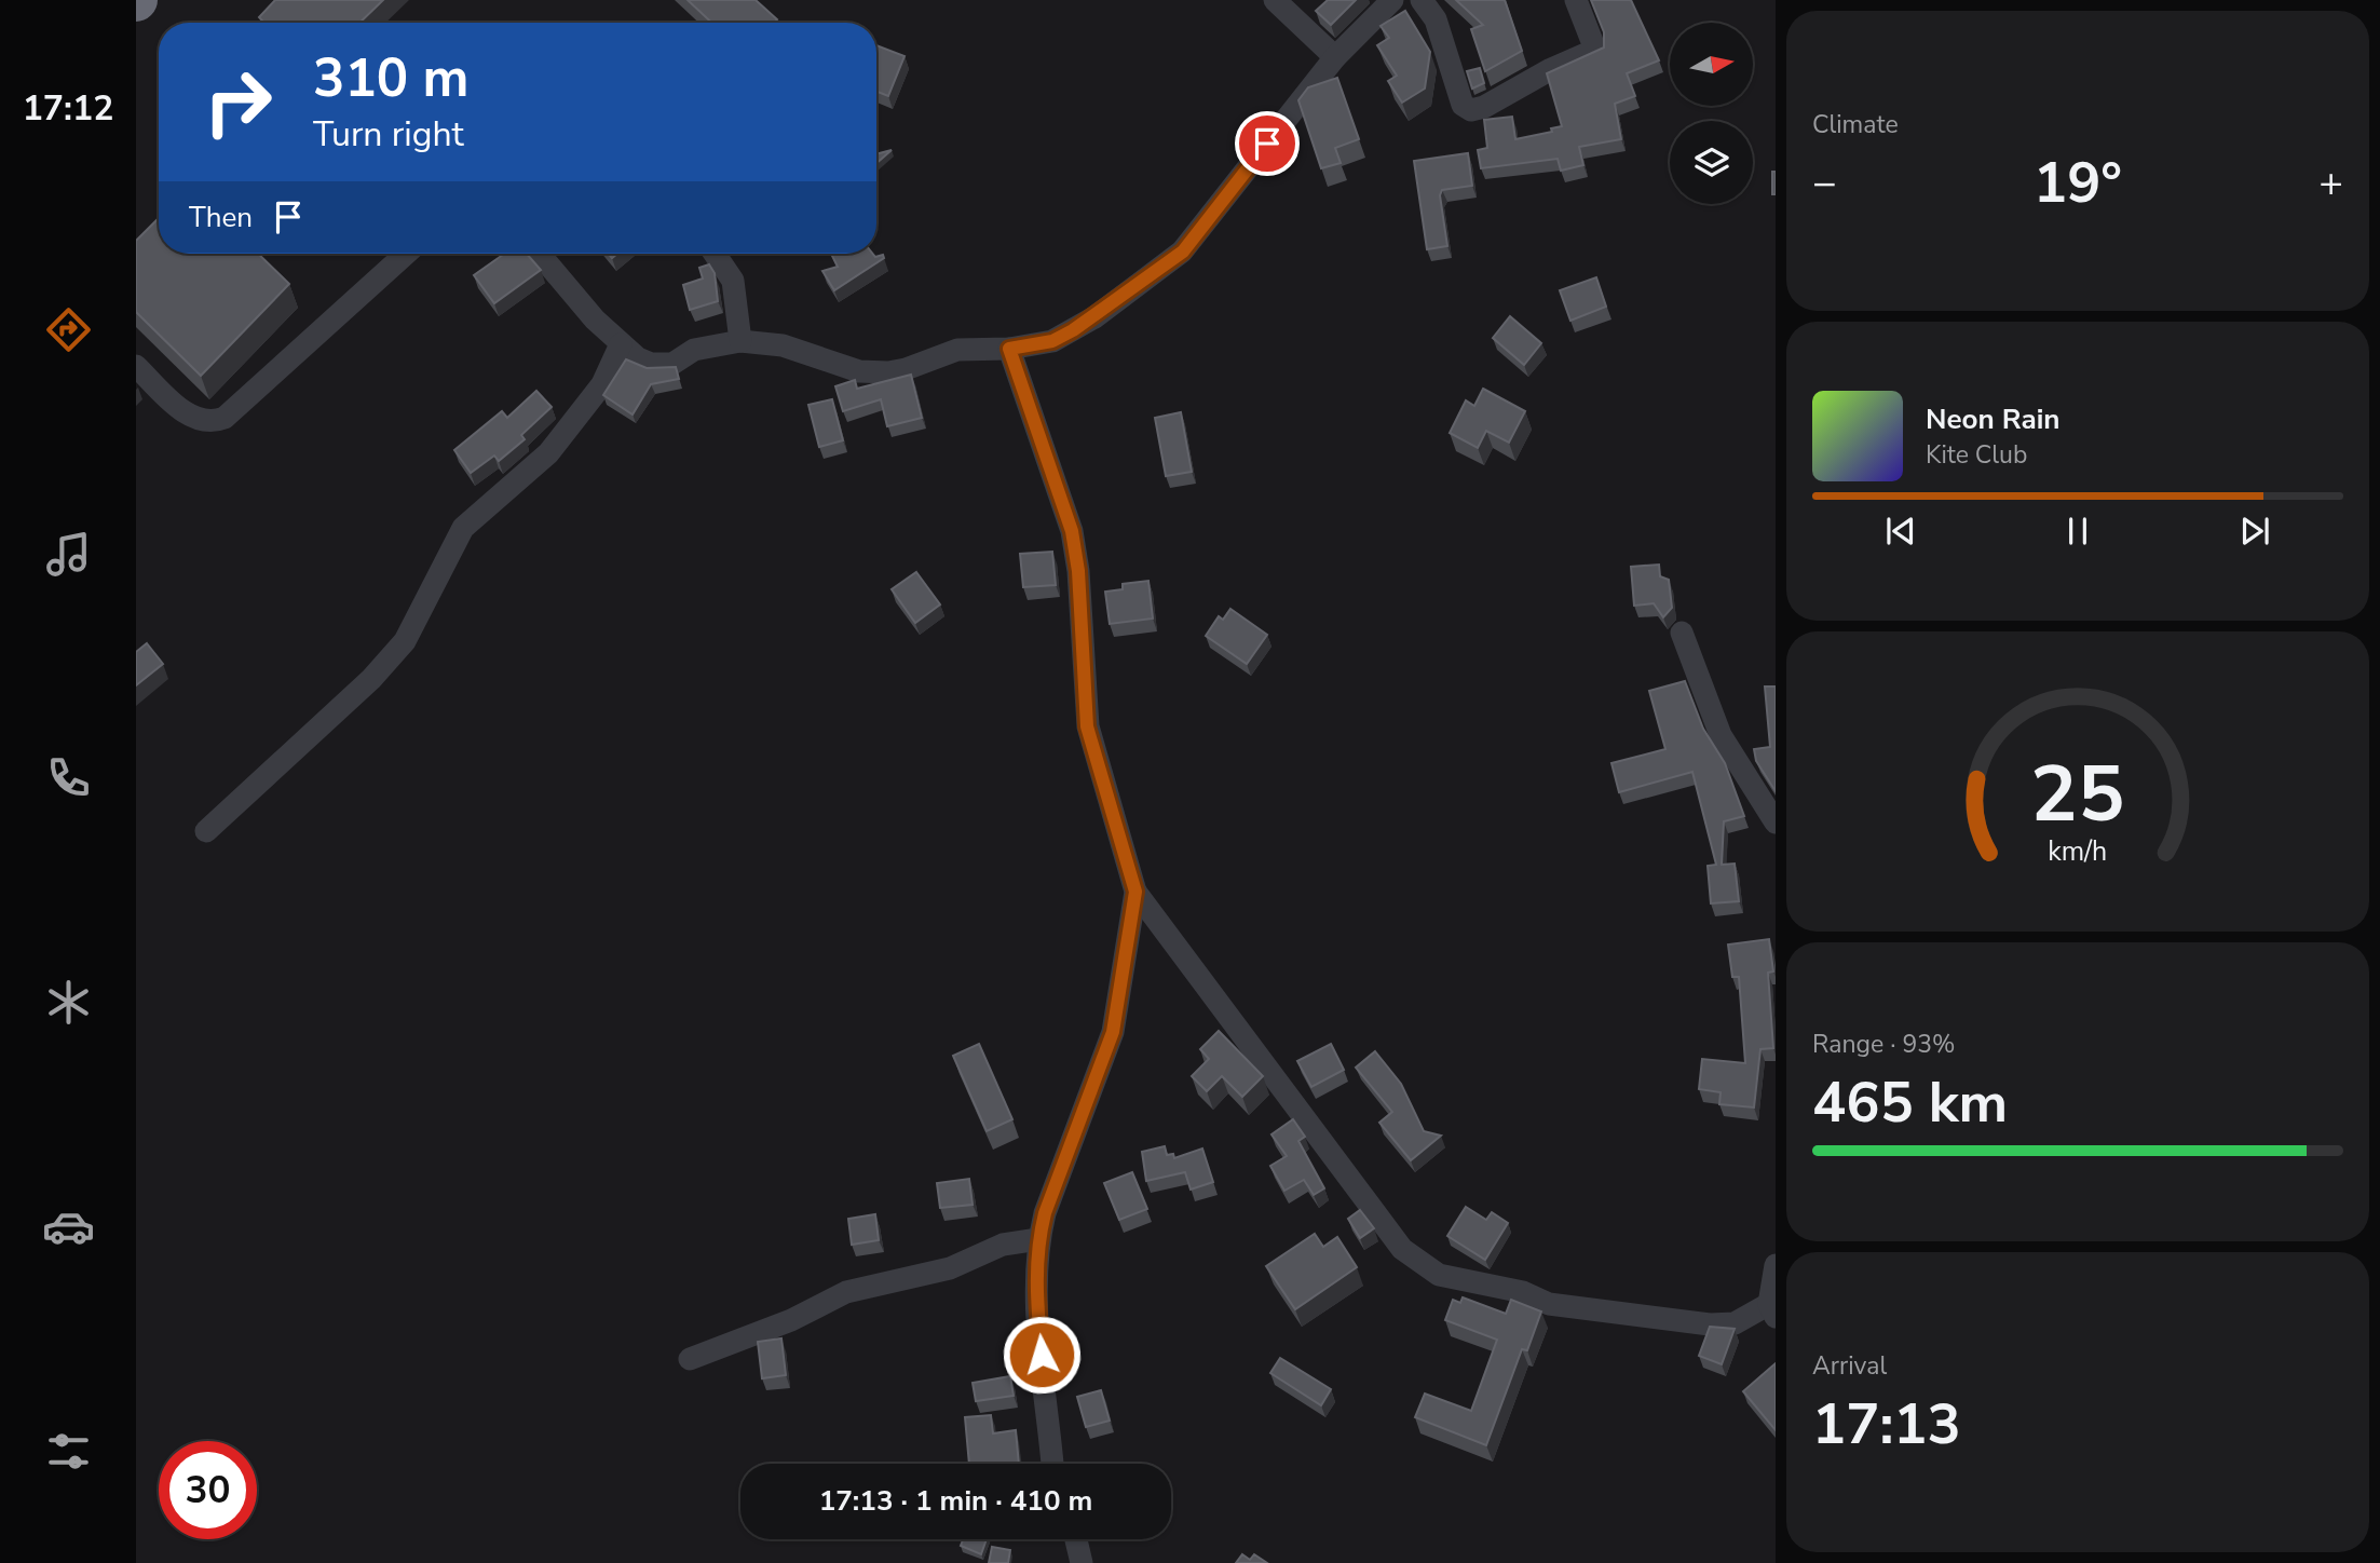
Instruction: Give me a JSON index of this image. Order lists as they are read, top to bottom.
{
  "north": "right",
  "page": {
    "tabs": "17:12",
    "tile": [
      "Climate",
      ["Range · 93%", "465 km"],
      ["Arrival", "17:13"]
    ],
    "turn": ["310 m", "Turn right"],
    "heat": ["−", "19°", "+"],
    "then": "Then",
    "song": ["Neon Rain", "Kite Club"],
    "limit": "30",
    "trip": "17:13 · 1 min · 410 m",
    "gauge": ["25", "km/h"]
  }
}
